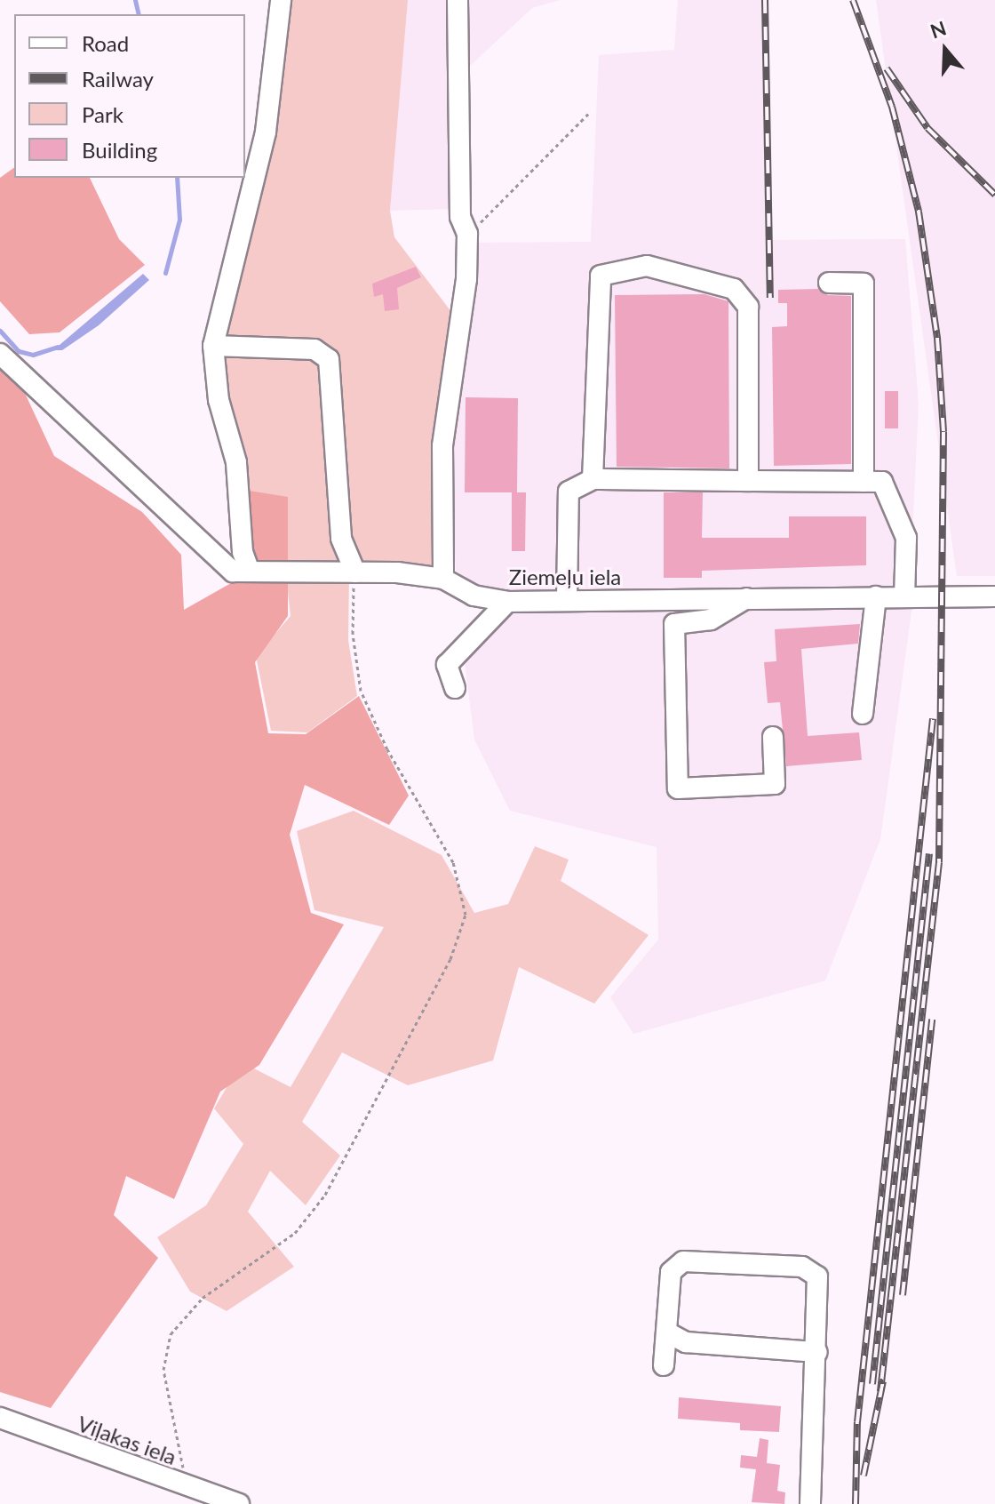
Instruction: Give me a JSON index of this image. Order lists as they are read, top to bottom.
{
  "streets": {
    "street": ["Ziemeļu iela", "Viļakas iela"]
  },
  "legend": [
    "Road",
    "Railway",
    "Park",
    "Building"
  ],
  "north": "top"
}
